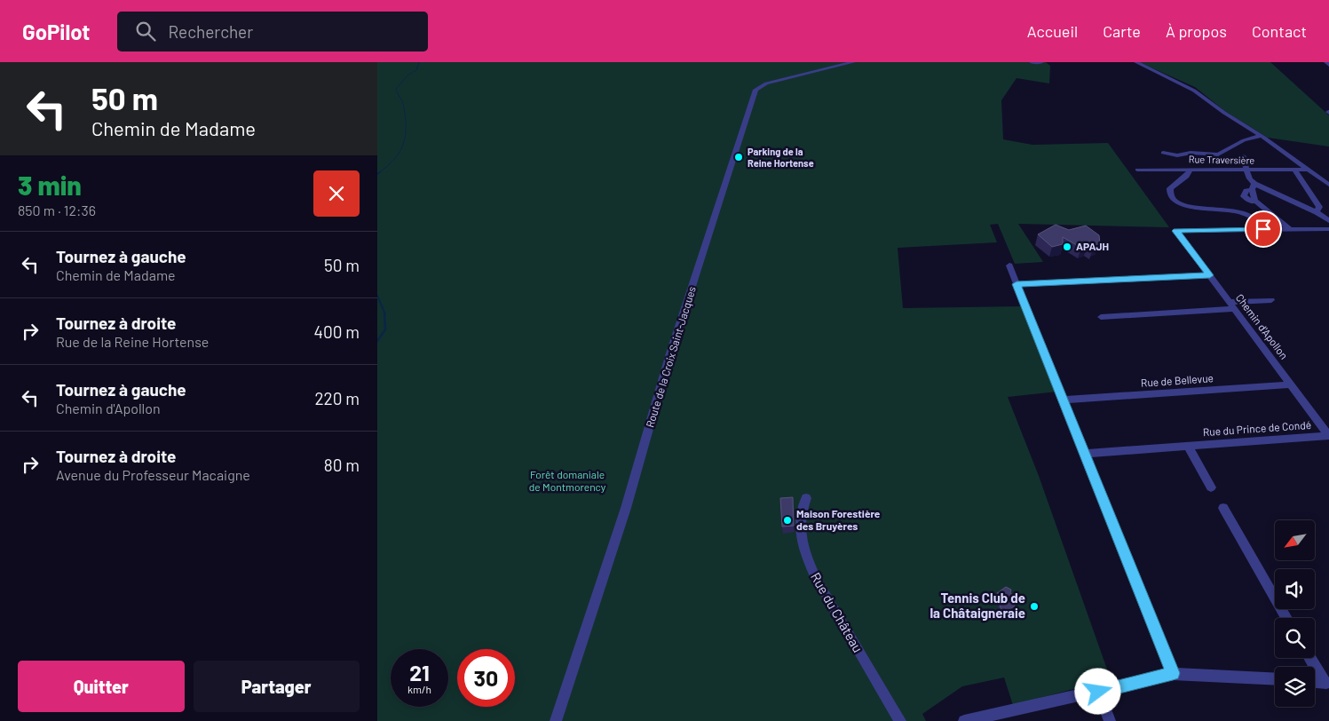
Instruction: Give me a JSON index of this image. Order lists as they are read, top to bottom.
{
  "streets": {
    "street": [
      "Rue Traversière",
      "Chemin d'Apollon",
      "Route de la Croix Saint-Jacques",
      "Rue de Bellevue",
      "Rue du Prince de Condé",
      "Rue du Château"
    ]
  },
  "crossings": [
    ["Chemin d'Apollon", "Rue de Bellevue"],
    ["Chemin d'Apollon", "Rue du Prince de Condé"]
  ],
  "parks": ["Forêt domaniale de Montmorency"],
  "places": [
    "Parking de la Reine Hortense",
    "APAJH",
    "Maison Forestière des Bruyères",
    "Tennis Club de la Châtaigneraie"
  ],
  "north": "bottom left",
  "page": {
    "header": "GoPilot",
    "search": "Rechercher",
    "nav": [
      "Accueil",
      "Carte",
      "À propos",
      "Contact"
    ],
    "turn": ["50 m", "Chemin de Madame"],
    "heading": ["3 min", "850 m · 12:36"],
    "list": [
      {
        "name": "Tournez à gauche",
        "note": "Chemin de Madame",
        "value": "50 m"
      },
      {
        "name": "Tournez à droite",
        "note": "Rue de la Reine Hortense",
        "value": "400 m"
      },
      {
        "name": "Tournez à gauche",
        "note": "Chemin d'Apollon",
        "value": "220 m"
      },
      {
        "name": "Tournez à droite",
        "note": "Avenue du Professeur Macaigne",
        "value": "80 m"
      }
    ],
    "speed": "21 km/h",
    "limit": "30",
    "buttons": ["Quitter", "Partager"]
  }
}
